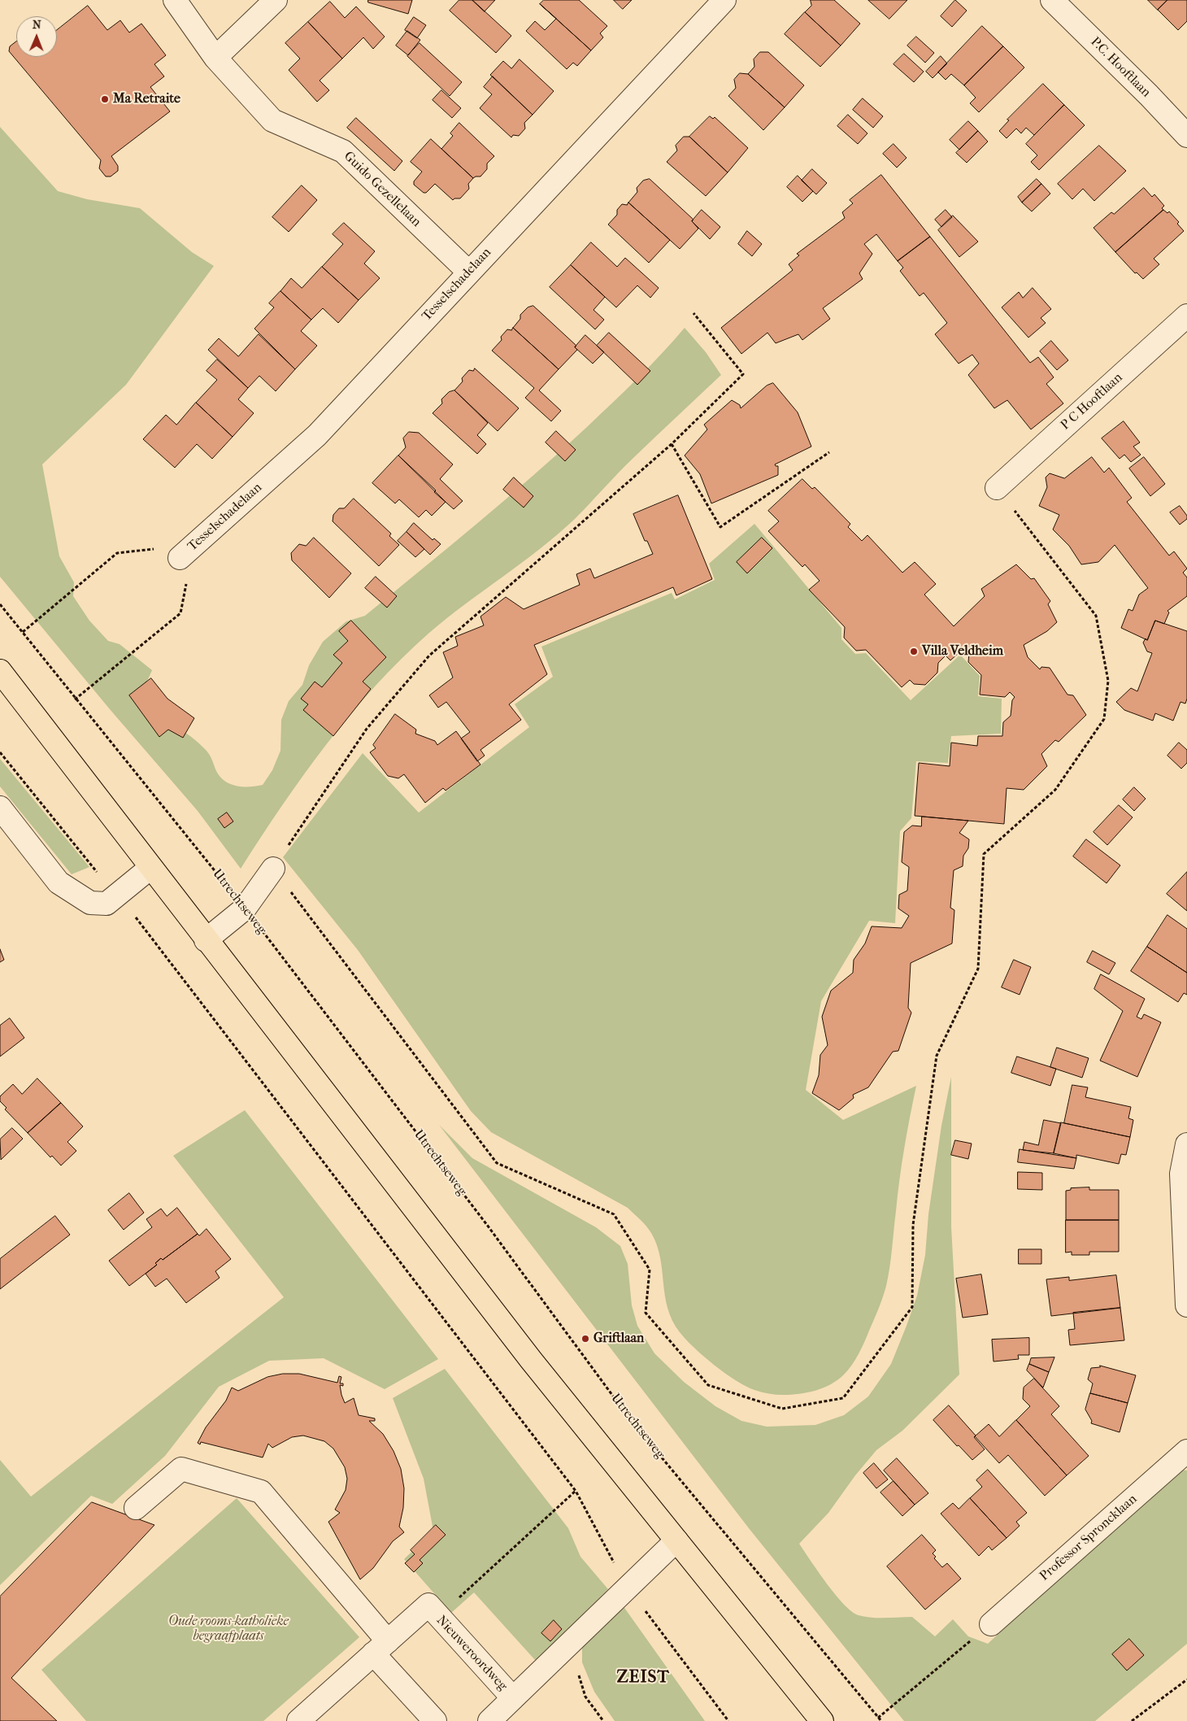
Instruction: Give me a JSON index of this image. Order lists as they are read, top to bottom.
{
  "streets": {
    "street": [
      "P.C. Hooftlaan",
      "Guido Gezellelaan",
      "Tesselschadelaan",
      "P C Hooftlaan",
      "Professor Sproncklaan",
      "Nieuweroordweg"
    ],
    "path": ["Utrechtseweg"]
  },
  "crossings": [
    ["Guido Gezellelaan", "Tesselschadelaan"]
  ],
  "districts": ["ZEIST"],
  "parks": ["Oude rooms-katholieke begraafplaats"],
  "places": ["Ma Retraite", "Villa Veldheim", "Griftlaan"],
  "north": "top"
}
